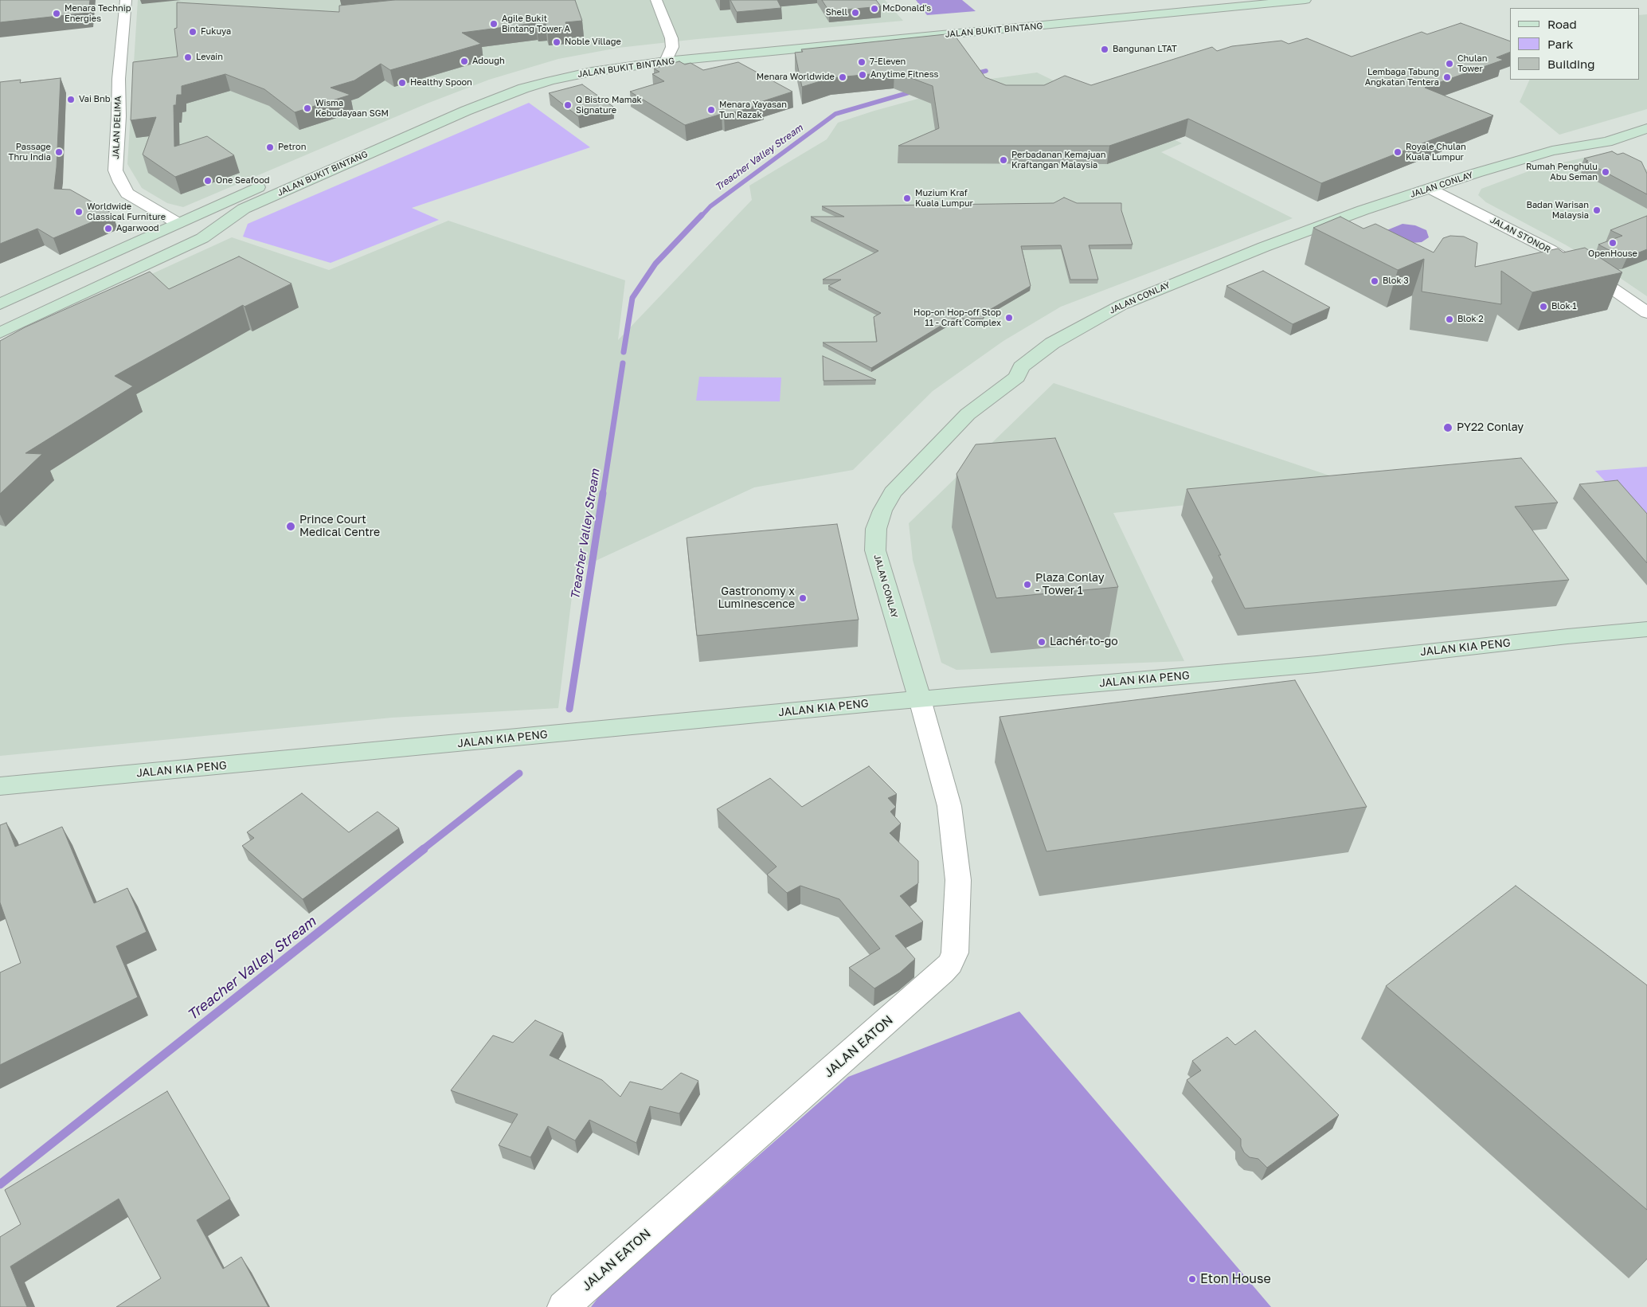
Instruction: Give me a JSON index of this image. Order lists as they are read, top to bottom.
{
  "streets": {
    "street": [
      "JALAN BUKIT BINTANG",
      "JALAN DELIMA",
      "JALAN CONLAY",
      "JALAN STONOR",
      "JALAN KIA PENG",
      "JALAN EATON"
    ]
  },
  "crossings": [
    ["JALAN BUKIT BINTANG", "JALAN DELIMA"],
    ["JALAN CONLAY", "JALAN STONOR"],
    ["JALAN CONLAY", "JALAN KIA PENG"],
    ["JALAN CONLAY", "JALAN EATON"],
    ["JALAN KIA PENG", "JALAN EATON"]
  ],
  "water": ["Treacher Valley Stream"],
  "places": [
    "McDonald's",
    "Shell",
    "Menara Technip Energies",
    "Agile Bukit Bintang Tower A",
    "Fukuya",
    "Noble Village",
    "Bangunan LTAT",
    "Levain",
    "Adough",
    "7-Eleven",
    "Chulan Tower",
    "Anytime Fitness",
    "Menara Worldwide",
    "Lembaga Tabung Angkatan Tentera",
    "Healthy Spoon",
    "Vai Bnb",
    "Q Bistro Mamak Signature",
    "Wisma Kebudayaan SGM",
    "Menara Yayasan Tun Razak",
    "Petron",
    "Passage Thru India",
    "Royale Chulan Kuala Lumpur",
    "Perbadanan Kemajuan Kraftangan Malaysia",
    "Rumah Penghulu Abu Seman",
    "One Seafood",
    "Muzium Kraf Kuala Lumpur",
    "Badan Warisan Malaysia",
    "Worldwide Classical Furniture",
    "Agarwood",
    "OpenHouse",
    "Blok 3",
    "Blok 1",
    "Hop-on Hop-off Stop 11 - Craft Complex",
    "Blok 2",
    "PY22 Conlay",
    "Prince Court Medical Centre",
    "Plaza Conlay - Tower 1",
    "Gastronomy x Luminescence",
    "Lachér to-go",
    "Eton House"
  ],
  "legend": ["Road", "Park", "Building"]
}
